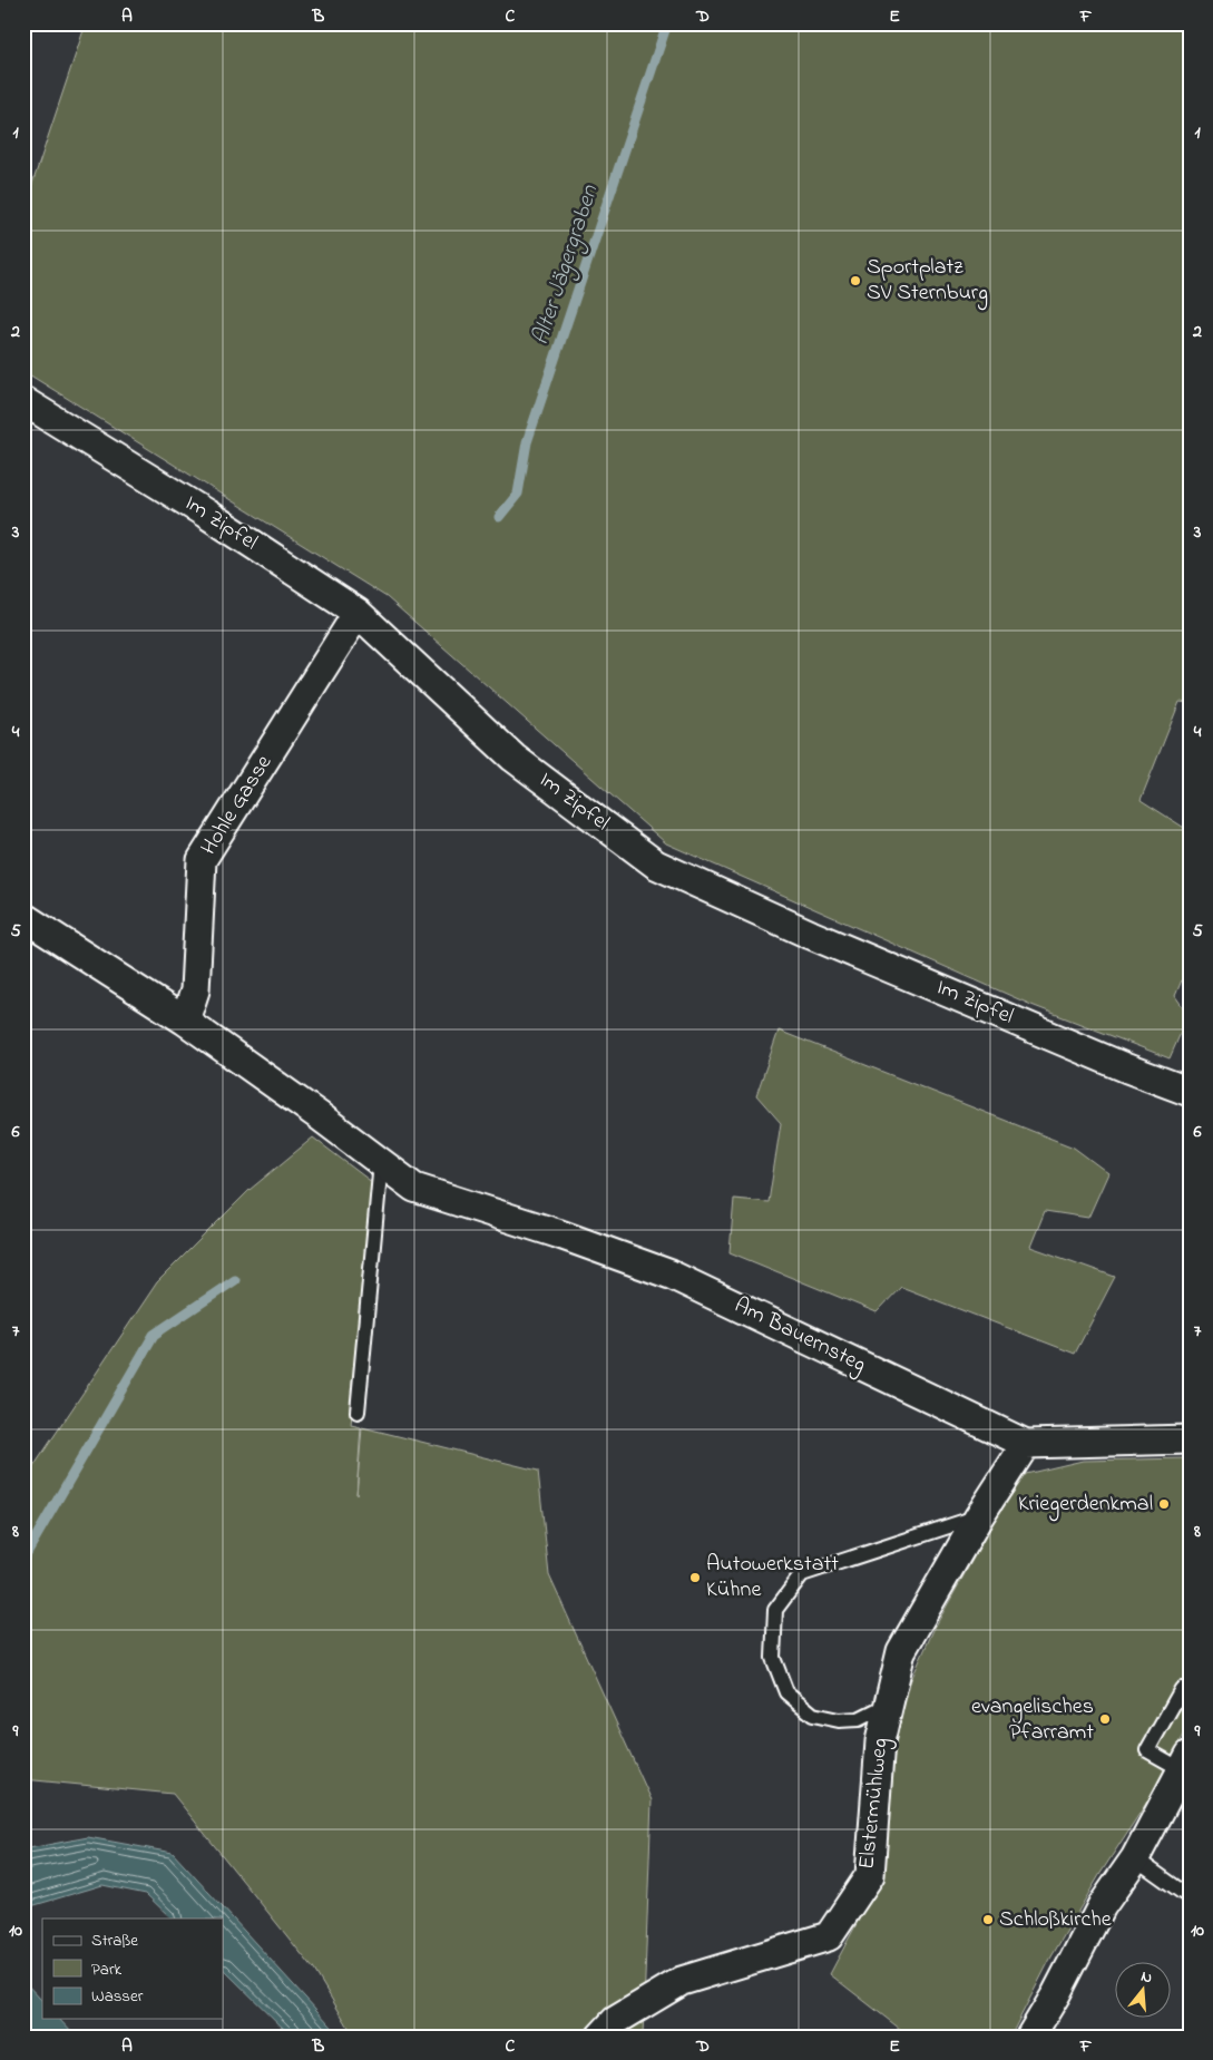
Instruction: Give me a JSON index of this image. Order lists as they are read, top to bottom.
{
  "streets": {
    "street": [
      "Im Zipfel",
      "Hohle Gasse",
      "Am Bauernsteg",
      "Elstermühlweg"
    ]
  },
  "crossings": [
    ["Im Zipfel", "Hohle Gasse"],
    ["Am Bauernsteg", "Elstermühlweg"]
  ],
  "water": ["Alter Jägergraben"],
  "places": [
    "Sportplatz SV Sternburg",
    "Kriegerdenkmal",
    "Autowerkstatt Kühne",
    "evangelisches Pfarramt",
    "Schloßkirche"
  ],
  "legend": ["Straße", "Park", "Wasser"],
  "north": "top",
  "grid": {
    "columns": [
      "A",
      "B",
      "C",
      "D",
      "E",
      "F"
    ],
    "rows": [
      "1",
      "2",
      "3",
      "4",
      "5",
      "6",
      "7",
      "8",
      "9",
      "10"
    ]
  }
}
